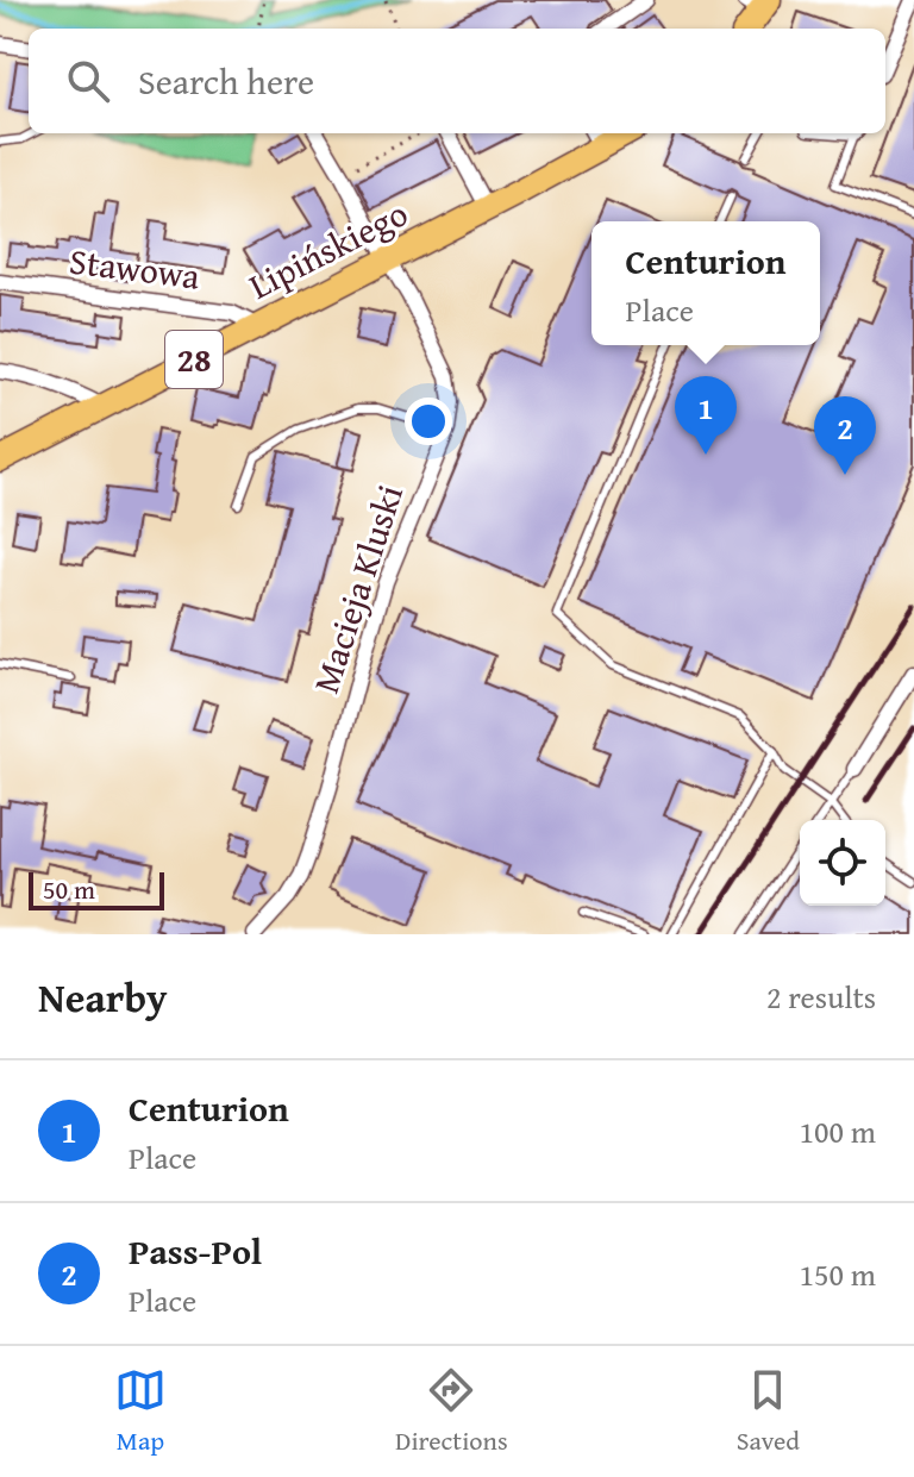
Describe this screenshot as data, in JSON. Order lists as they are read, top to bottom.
{
  "streets": {
    "main road": ["Lipińskiego", "28"],
    "street": ["Stawowa", "Macieja Kluski"]
  },
  "crossings": [
    ["Lipińskiego", "Stawowa"],
    ["Lipińskiego", "Macieja Kluski"]
  ],
  "scale_bar": "50 m",
  "page": {
    "search": "Search here",
    "popup": ["Centurion", "Place"],
    "pins": ["1", "2"],
    "scale": "50 m",
    "heading": ["Nearby", "2 results"],
    "list": [
      {
        "mark": "1",
        "name": "Centurion",
        "note": "Place",
        "value": "100 m"
      },
      {
        "mark": "2",
        "name": "Pass-Pol",
        "note": "Place",
        "value": "150 m"
      }
    ],
    "nav": ["Map", "Directions", "Saved"]
  }
}
